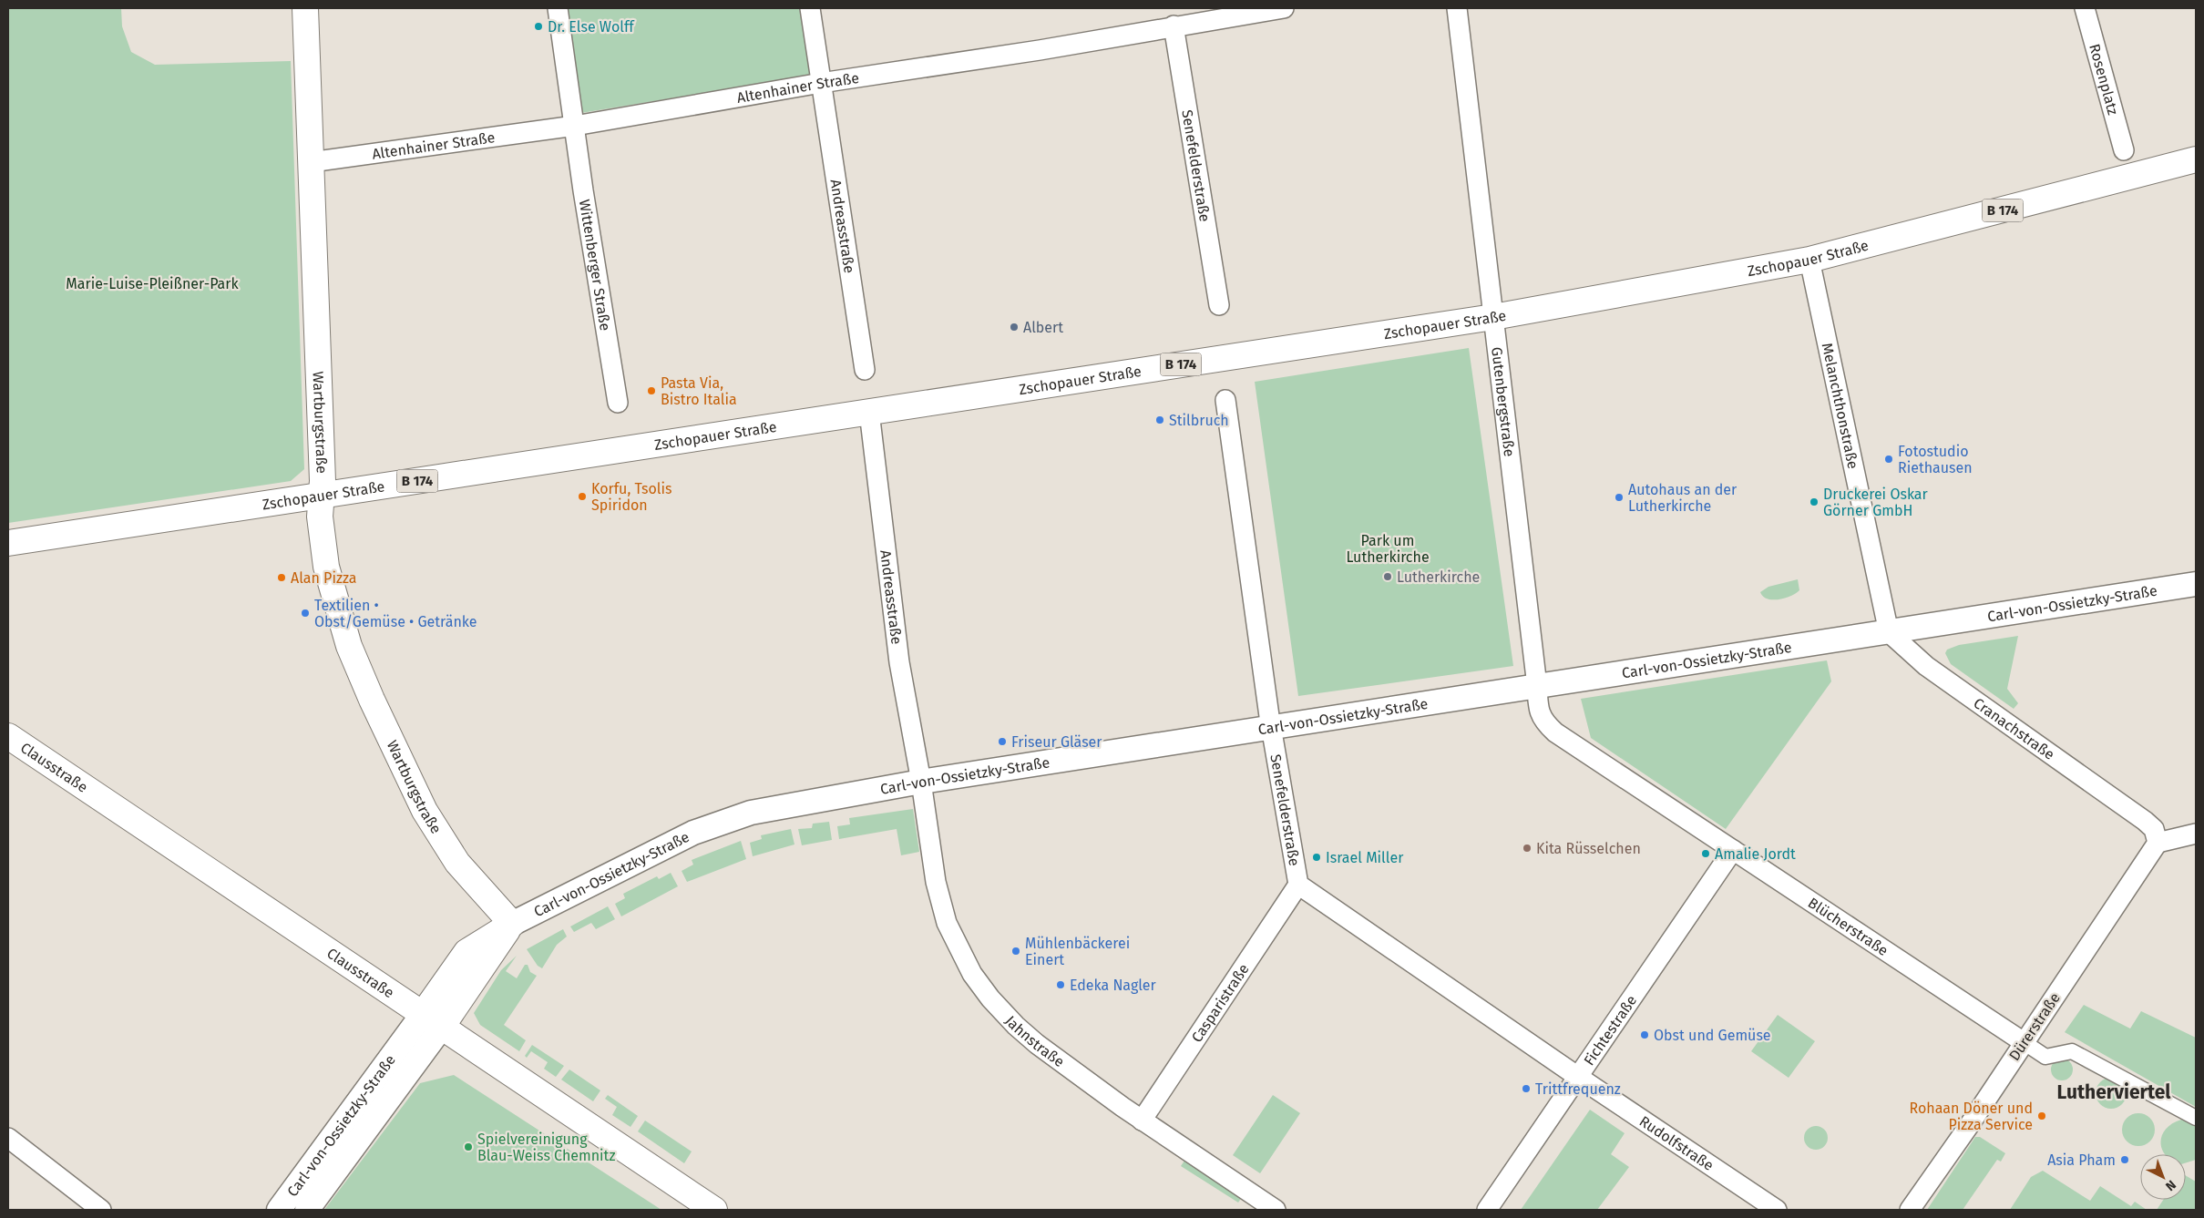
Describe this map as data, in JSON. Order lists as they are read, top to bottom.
{
  "streets": {
    "main road": [
      "B 174",
      "Zschopauer Straße",
      "Wartburgstraße",
      "Carl-von-Ossietzky-Straße",
      "Clausstraße"
    ],
    "street": [
      "Rosenplatz",
      "Altenhainer Straße",
      "Senefelderstraße",
      "Andreasstraße",
      "Wittenberger Straße",
      "Gutenbergstraße",
      "Melanchthonstraße",
      "Cranachstraße",
      "Blücherstraße",
      "Casparistraße",
      "Dürerstraße",
      "Fichtestraße",
      "Jahnstraße",
      "Rudolfstraße"
    ]
  },
  "crossings": [
    ["Altenhainer Straße", "Senefelderstraße"],
    ["Altenhainer Straße", "Andreasstraße"],
    ["Altenhainer Straße", "Wittenberger Straße"],
    ["Altenhainer Straße", "Wartburgstraße"],
    ["Senefelderstraße", "Carl-von-Ossietzky-Straße"],
    ["Senefelderstraße", "Casparistraße"],
    ["Senefelderstraße", "Fichtestraße"],
    ["Senefelderstraße", "Rudolfstraße"],
    ["Andreasstraße", "Zschopauer Straße"],
    ["Andreasstraße", "Carl-von-Ossietzky-Straße"],
    ["Andreasstraße", "Jahnstraße"],
    ["Zschopauer Straße", "Gutenbergstraße"],
    ["Zschopauer Straße", "Melanchthonstraße"],
    ["Zschopauer Straße", "Wartburgstraße"],
    ["Gutenbergstraße", "Carl-von-Ossietzky-Straße"],
    ["Gutenbergstraße", "Blücherstraße"],
    ["Melanchthonstraße", "Carl-von-Ossietzky-Straße"],
    ["Melanchthonstraße", "Cranachstraße"],
    ["Wartburgstraße", "Carl-von-Ossietzky-Straße"],
    ["Carl-von-Ossietzky-Straße", "Cranachstraße"],
    ["Carl-von-Ossietzky-Straße", "Clausstraße"],
    ["Carl-von-Ossietzky-Straße", "Blücherstraße"],
    ["Carl-von-Ossietzky-Straße", "Jahnstraße"],
    ["Cranachstraße", "Dürerstraße"],
    ["Blücherstraße", "Dürerstraße"],
    ["Blücherstraße", "Fichtestraße"],
    ["Casparistraße", "Jahnstraße"],
    ["Fichtestraße", "Rudolfstraße"]
  ],
  "districts": ["Lutherviertel"],
  "parks": ["Marie-Luise-Pleißner-Park", "Park um Lutherkirche"],
  "places": [
    "Dr. Else Wolff",
    "Albert",
    "Pasta Via, Bistro Italia",
    "Stilbruch",
    "Fotostudio Riethausen",
    "Korfu, Tsolis Spiridon",
    "Autohaus an der Lutherkirche",
    "Druckerei Oskar Görner GmbH",
    "Lutherkirche",
    "Alan Pizza",
    "Textilien • Obst/Gemüse • Getränke",
    "Friseur Gläser",
    "Kita Rüsselchen",
    "Amalie Jordt",
    "Israel Miller",
    "Mühlenbäckerei Einert",
    "Edeka Nagler",
    "Obst und Gemüse",
    "Trittfrequenz",
    "Rohaan Döner und Pizza Service",
    "Spielvereinigung Blau-Weiss Chemnitz",
    "Asia Pham"
  ],
  "north": "bottom right"
}
